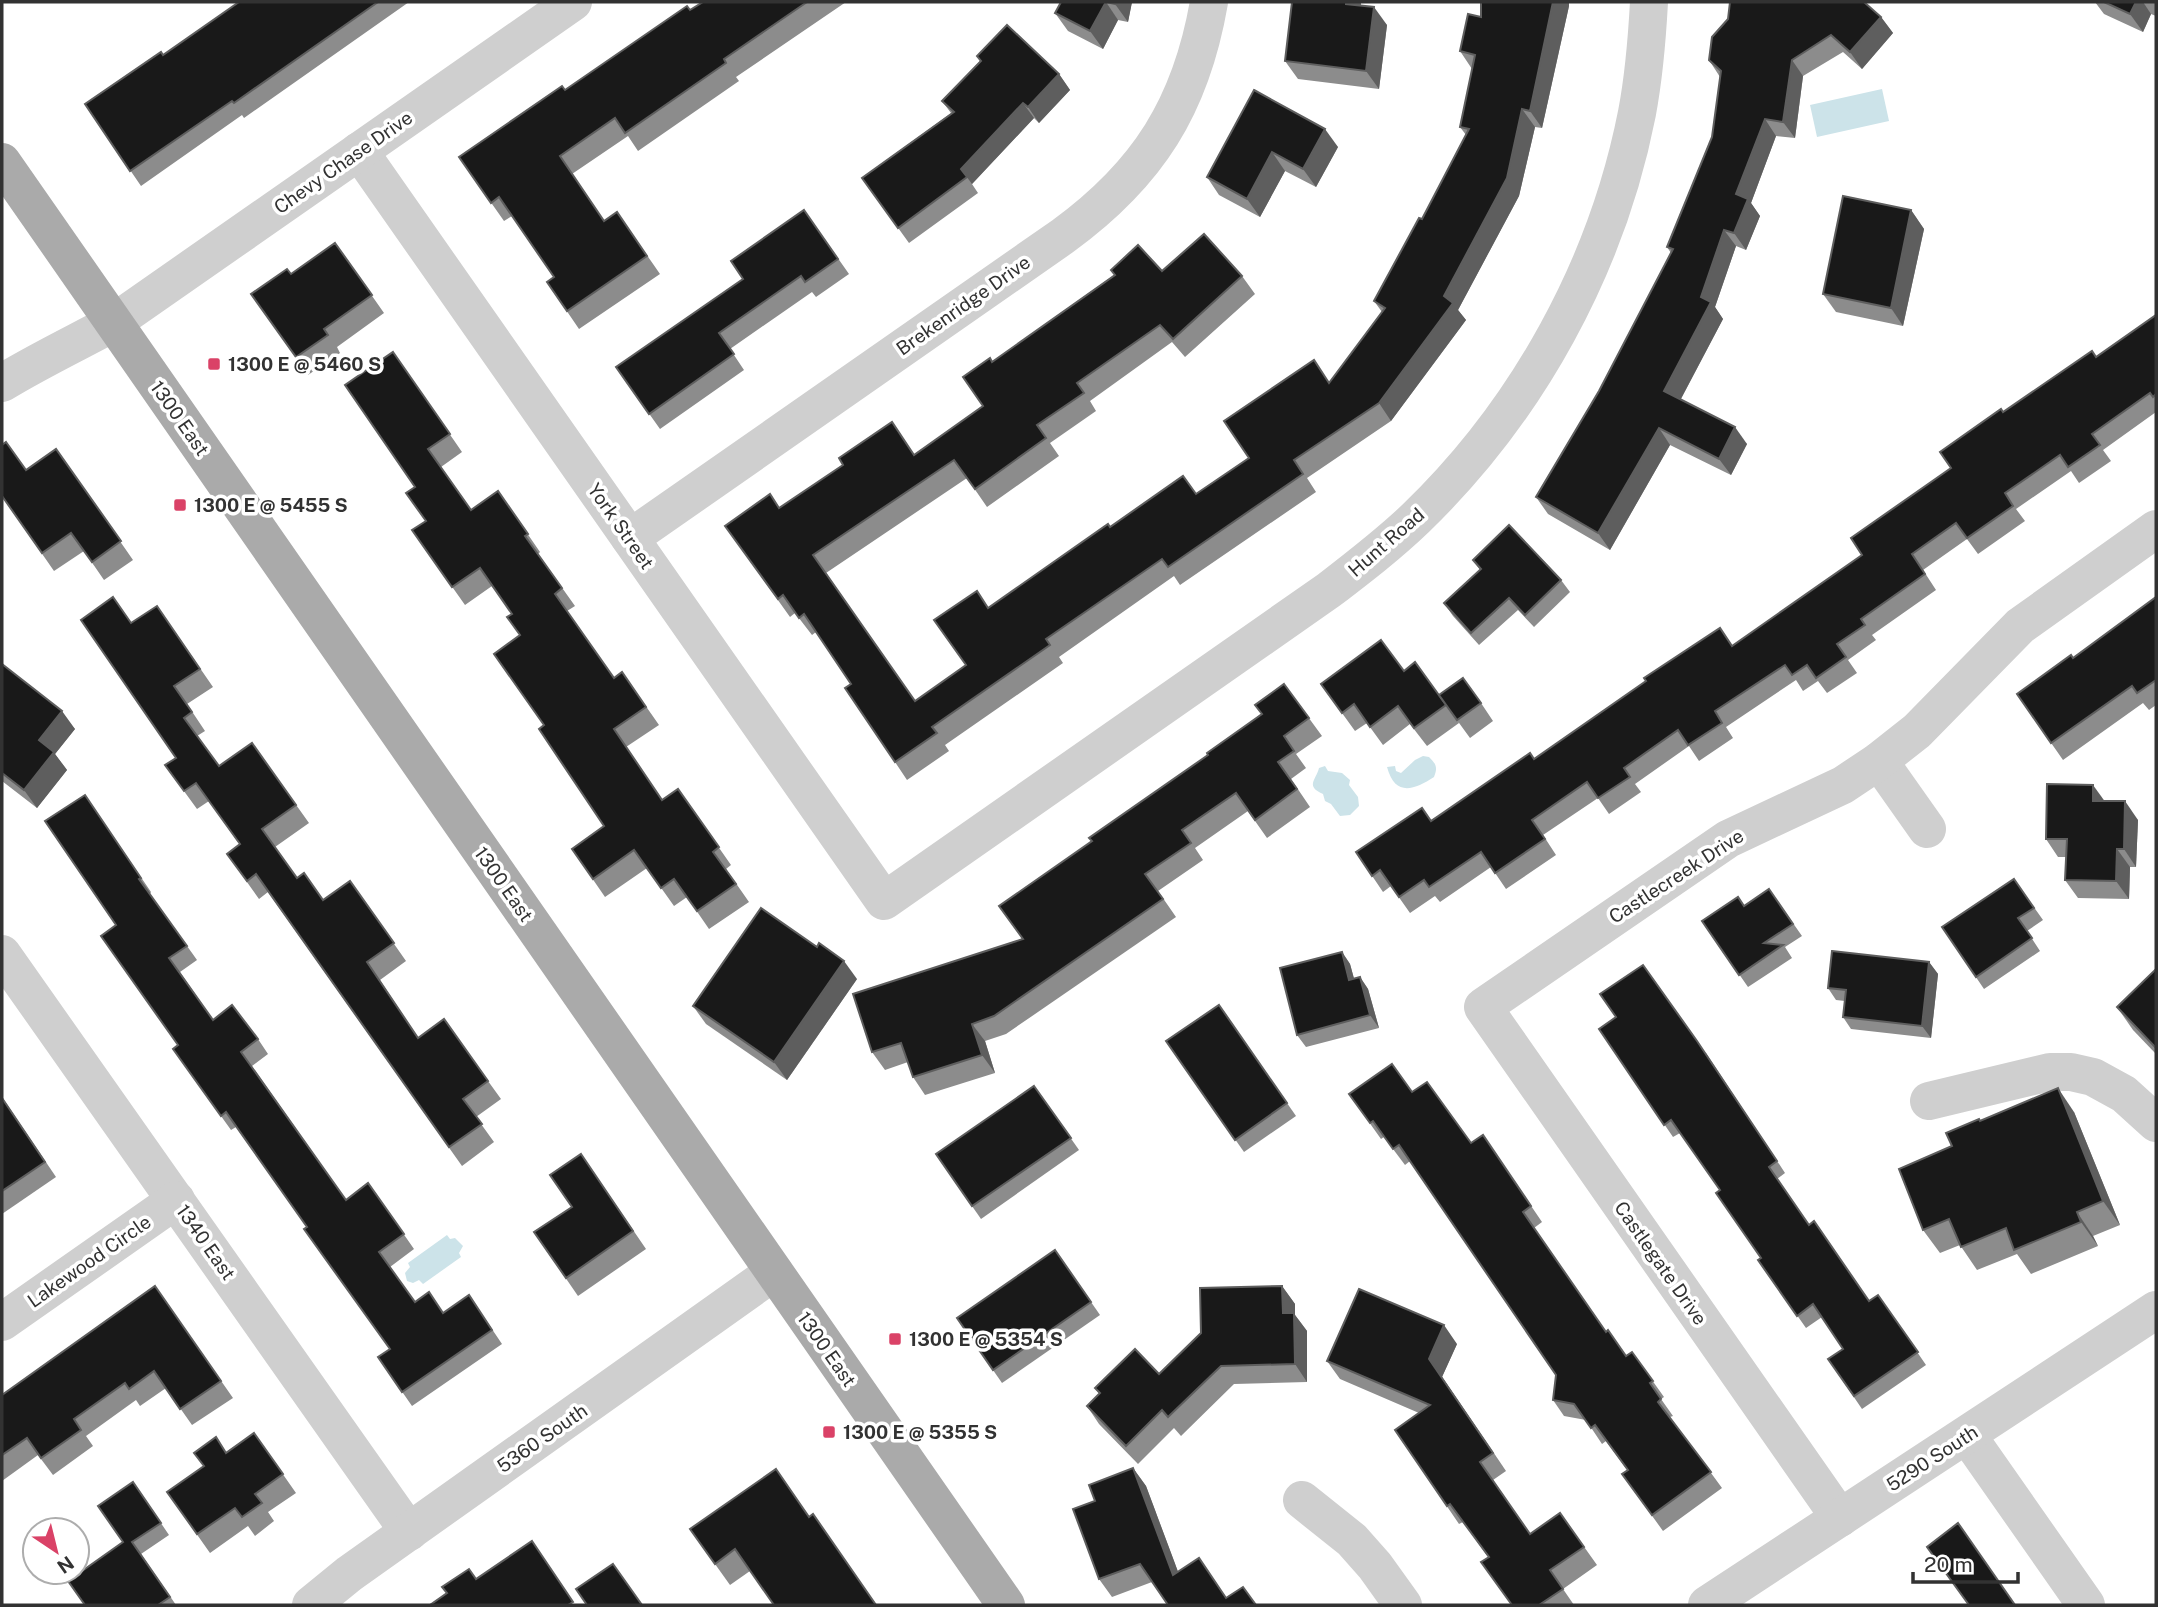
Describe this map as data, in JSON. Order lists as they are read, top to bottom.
{
  "streets": {
    "main road": ["1300 East"],
    "street": [
      "Chevy Chase Drive",
      "Brekenridge Drive",
      "York Street",
      "Hunt Road",
      "Castlecreek Drive",
      "1340 East",
      "Lakewood Circle",
      "Castlegate Drive",
      "5360 South",
      "5290 South"
    ]
  },
  "crossings": [
    ["Chevy Chase Drive", "1300 East"],
    ["Chevy Chase Drive", "York Street"],
    ["Brekenridge Drive", "York Street"],
    ["1300 East", "5360 South"],
    ["York Street", "Hunt Road"],
    ["Castlecreek Drive", "Castlegate Drive"],
    ["1340 East", "Lakewood Circle"],
    ["1340 East", "5360 South"],
    ["Castlegate Drive", "5290 South"]
  ],
  "places": {
    "transit": [
      "1300 E @ 5460 S",
      "1300 E @ 5455 S",
      "1300 E @ 5354 S",
      "1300 E @ 5355 S"
    ]
  },
  "scale_bar": "20 m",
  "north": "bottom right"
}
